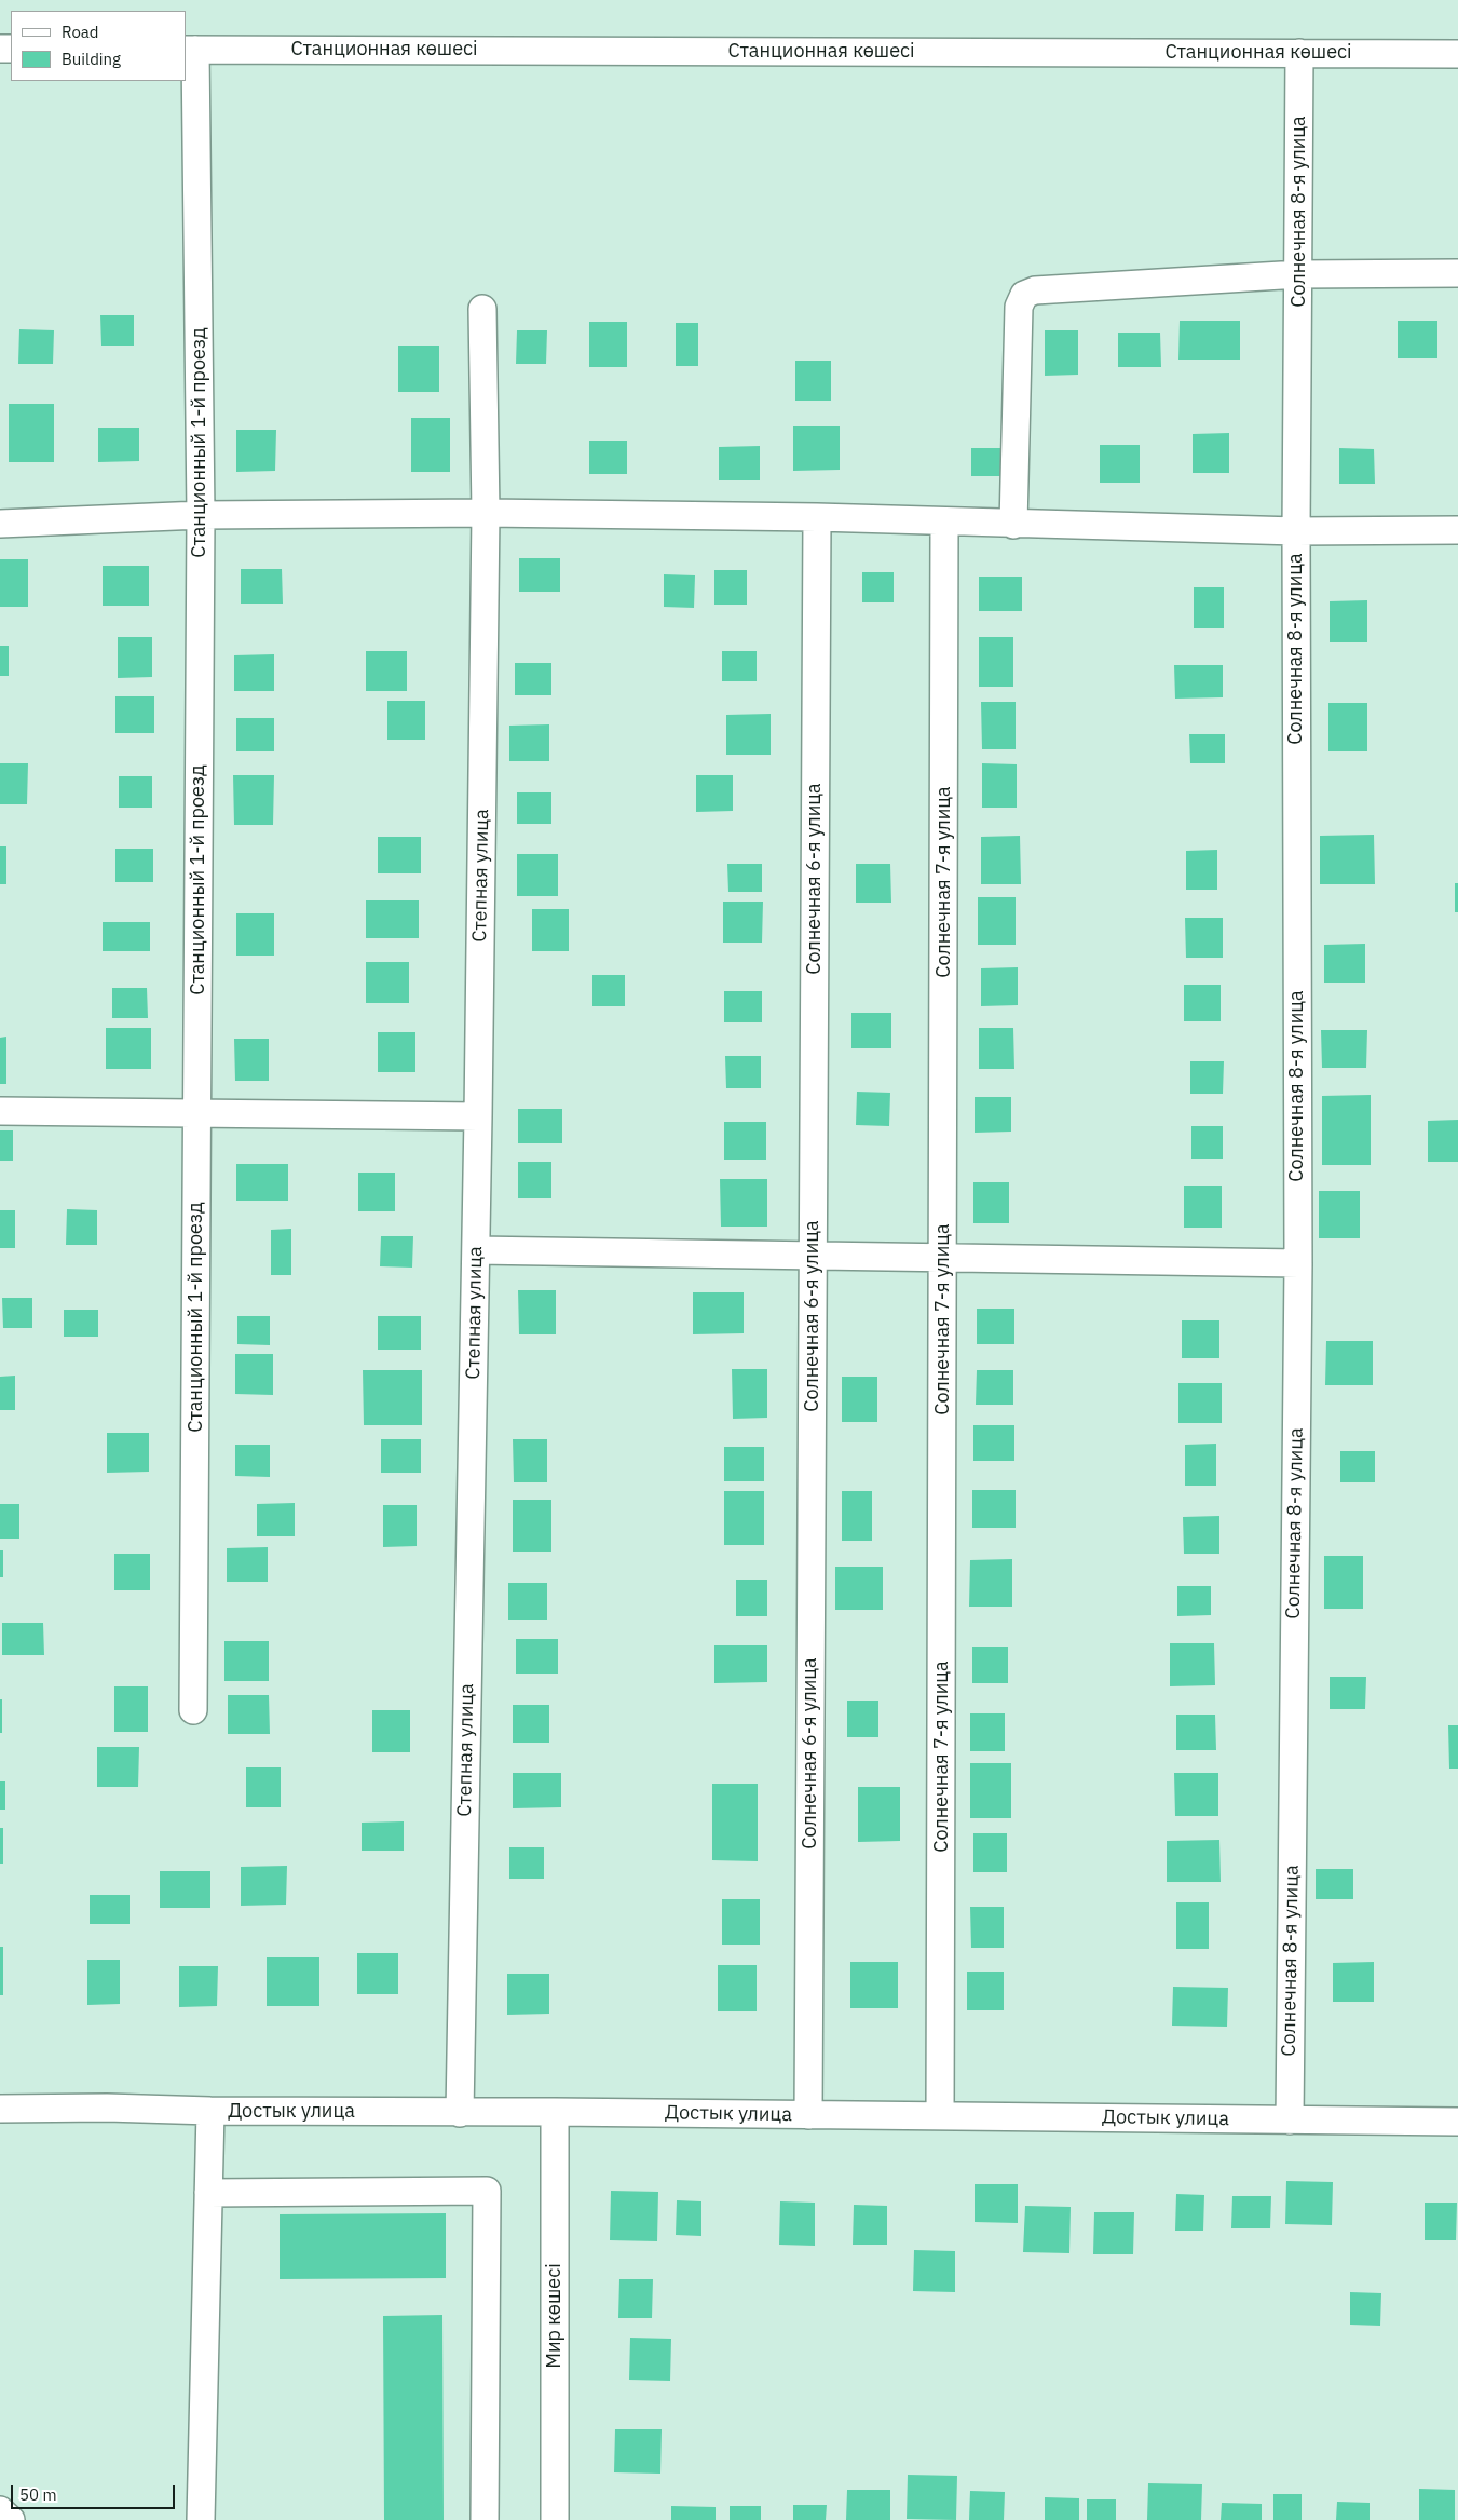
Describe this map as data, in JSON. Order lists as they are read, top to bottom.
{
  "streets": {
    "street": [
      "Станционная көшесі",
      "Солнечная 8-я улица",
      "Станционный 1-й проезд",
      "Степная улица",
      "Солнечная 6-я улица",
      "Солнечная 7-я улица",
      "Достык улица",
      "Мир көшесі"
    ]
  },
  "crossings": [
    ["Станционная көшесі", "Солнечная 8-я улица"],
    ["Станционная көшесі", "Станционный 1-й проезд"],
    ["Солнечная 8-я улица", "Достык улица"],
    ["Степная улица", "Достык улица"],
    ["Солнечная 6-я улица", "Достык улица"],
    ["Солнечная 7-я улица", "Достык улица"],
    ["Достык улица", "Мир көшесі"]
  ],
  "legend": ["Road", "Building"],
  "scale_bar": "50 m"
}
